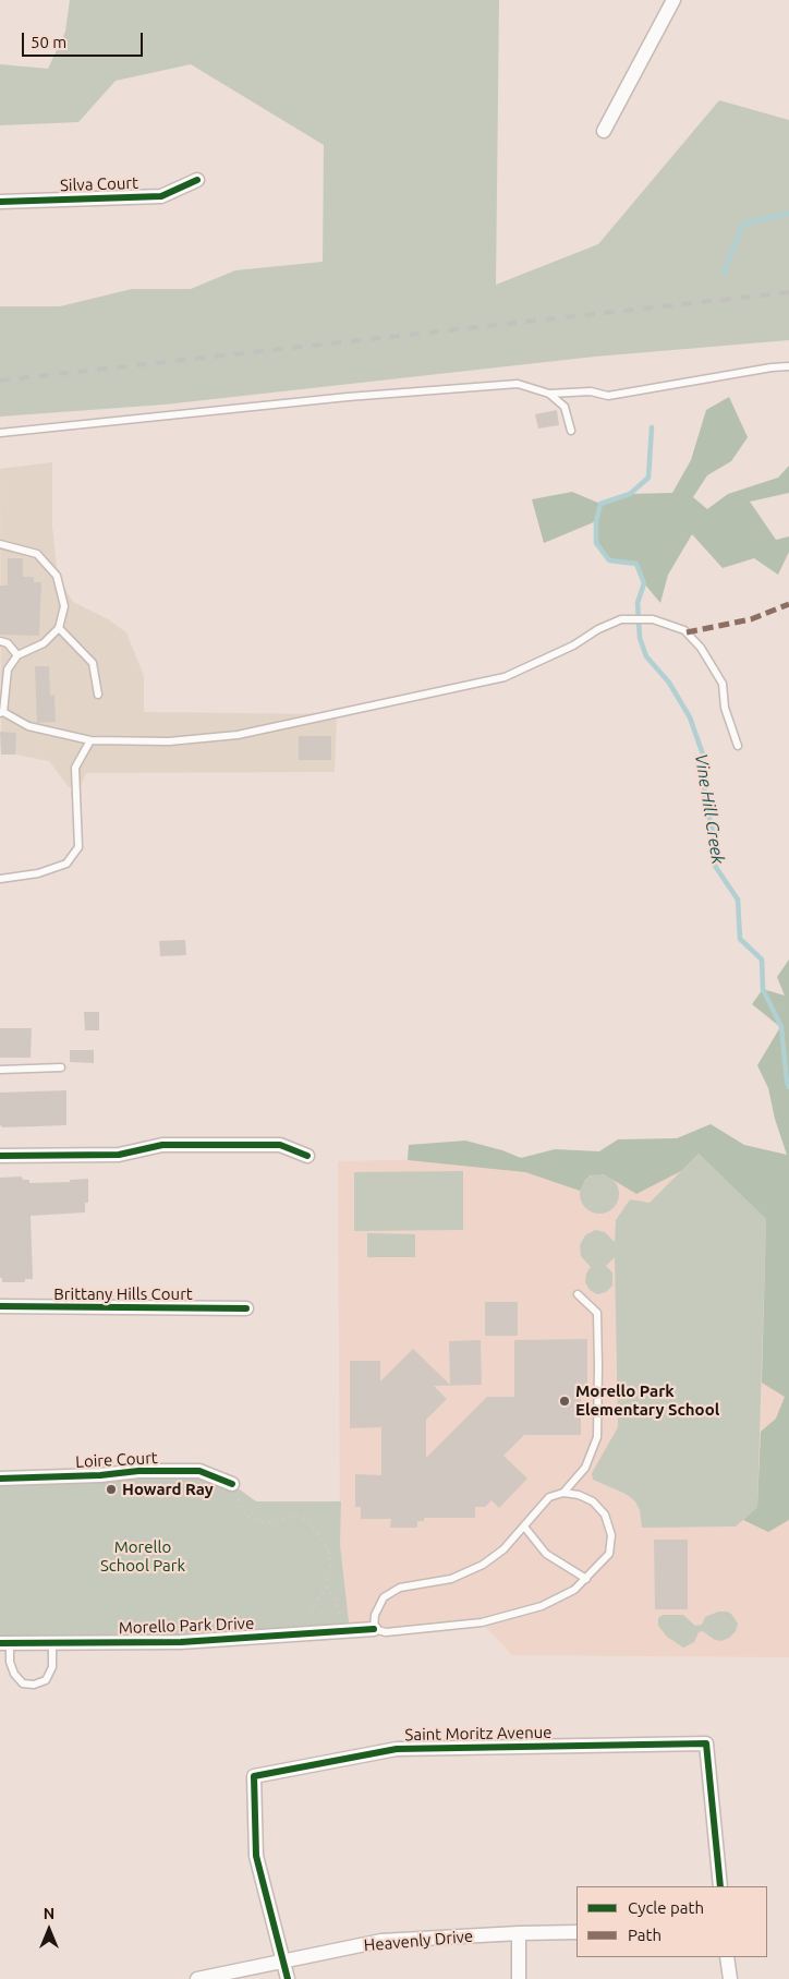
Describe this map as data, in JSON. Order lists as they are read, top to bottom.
{
  "streets": {
    "street": [
      "Silva Court",
      "Brittany Hills Court",
      "Loire Court",
      "Morello Park Drive",
      "Saint Moritz Avenue",
      "Heavenly Drive"
    ]
  },
  "crossings": [
    ["Saint Moritz Avenue", "Heavenly Drive"]
  ],
  "water": ["Vine Hill Creek"],
  "parks": ["Morello School Park"],
  "places": ["Morello Park Elementary School", "Howard Ray"],
  "legend": ["Cycle path", "Path"],
  "scale_bar": "50 m",
  "north": "top"
}
